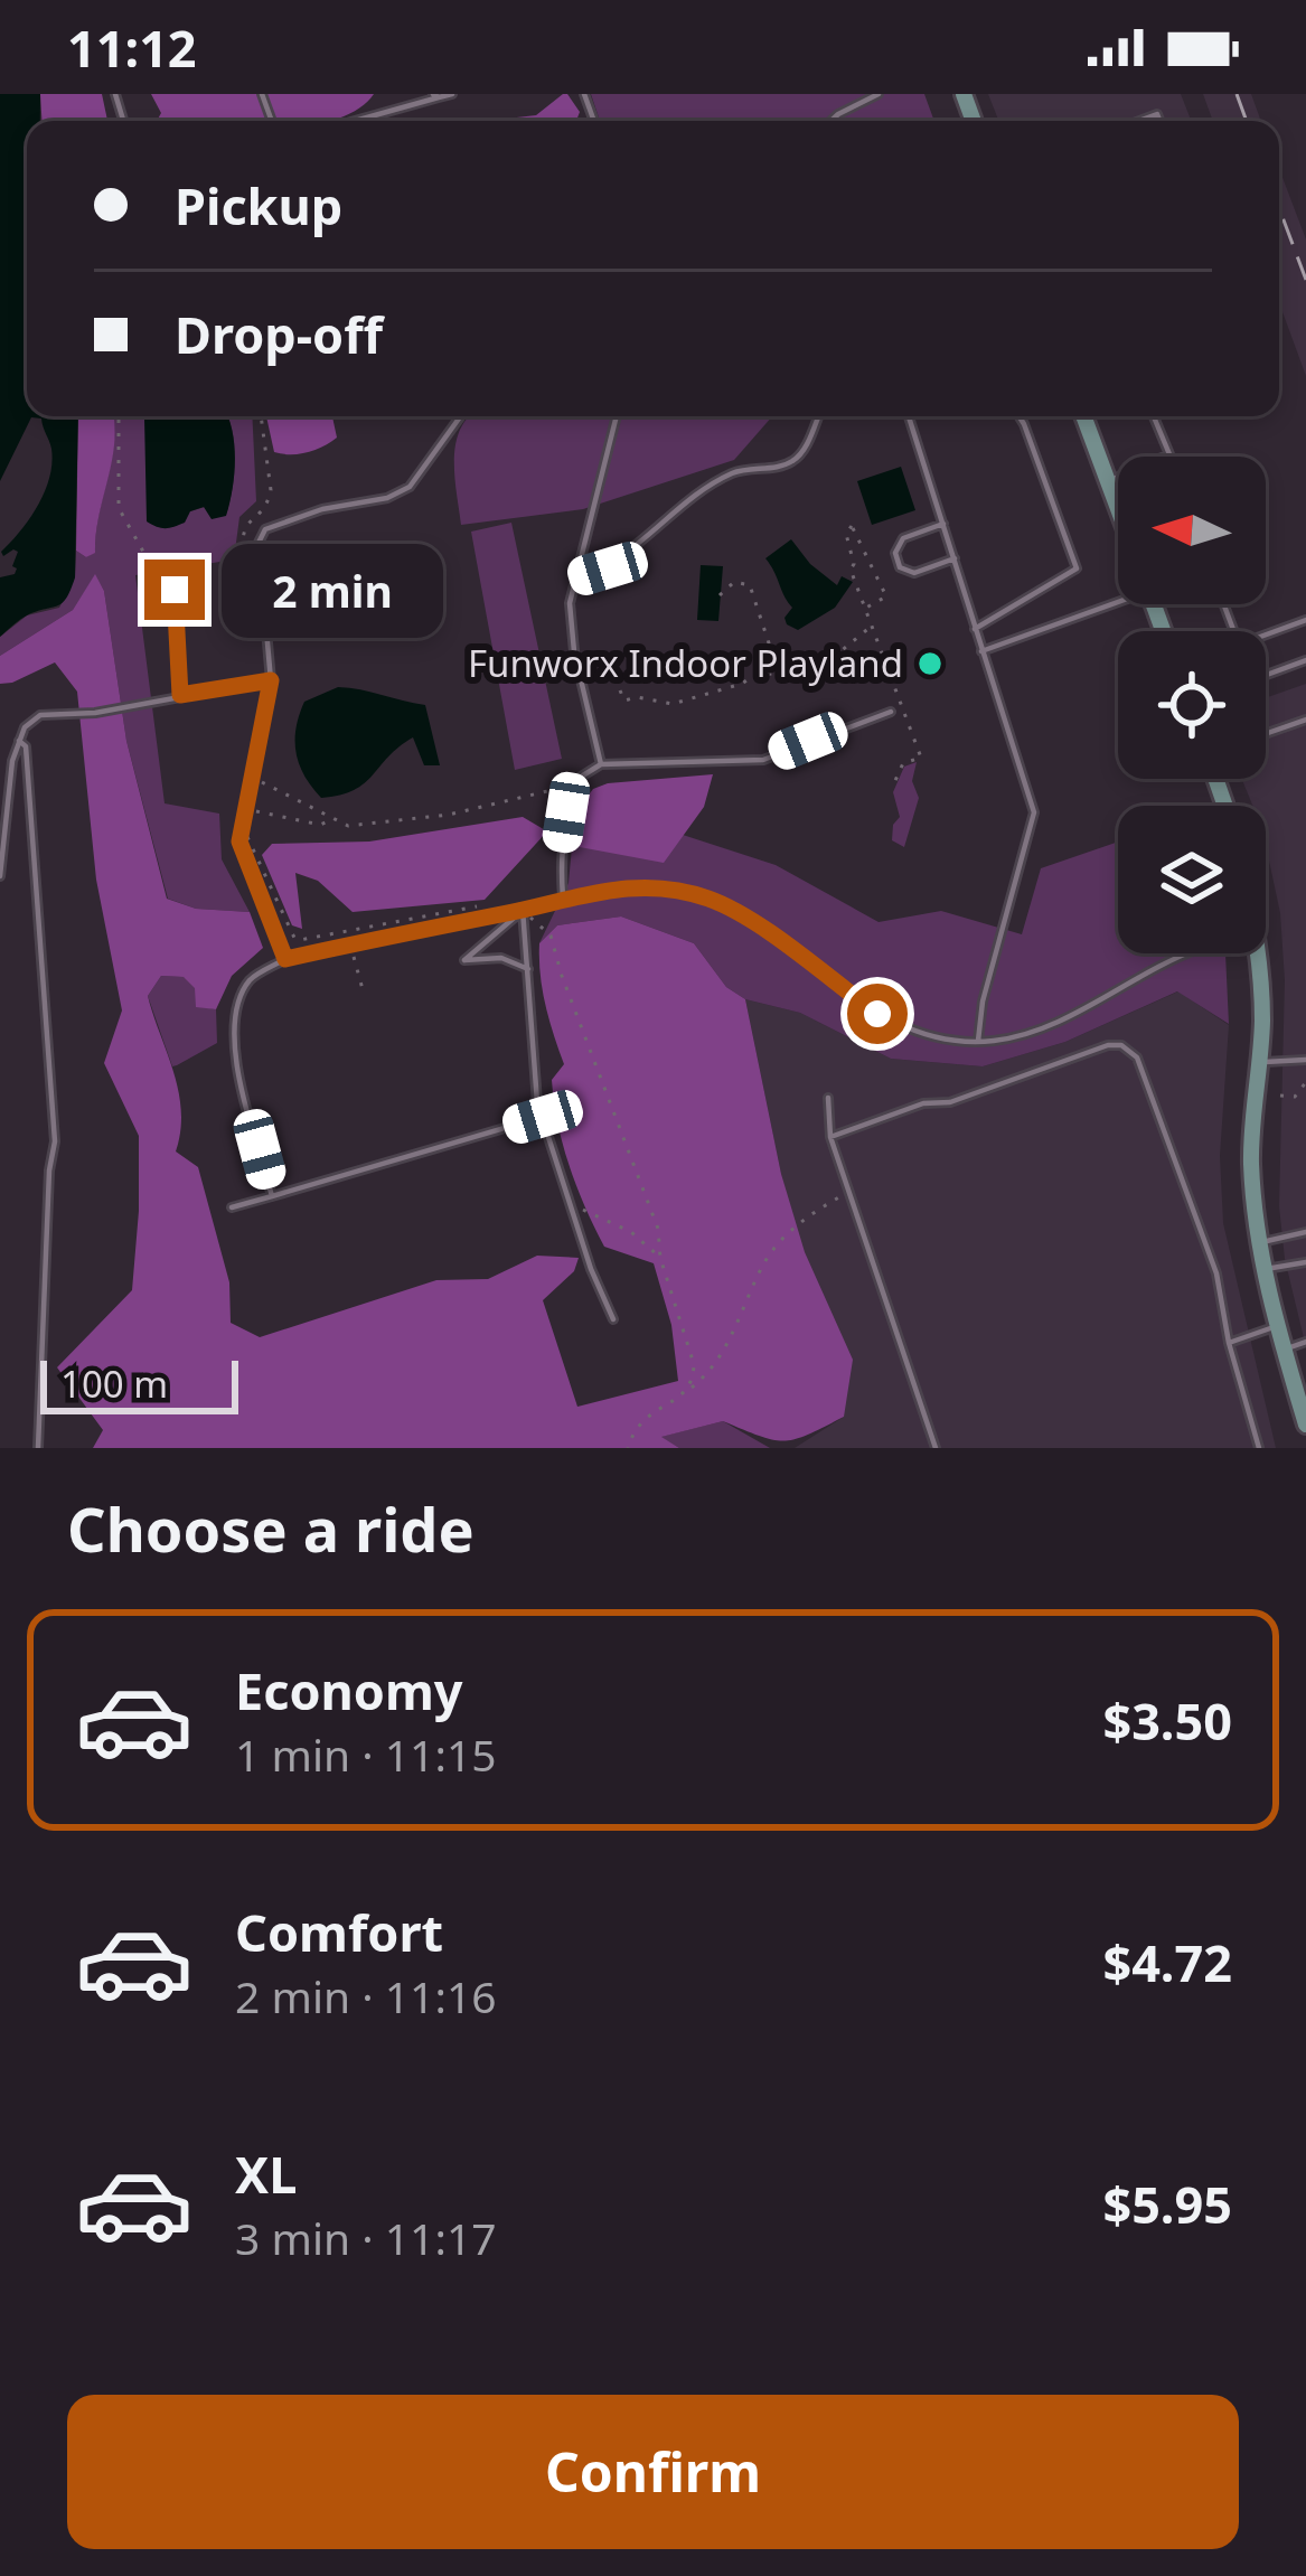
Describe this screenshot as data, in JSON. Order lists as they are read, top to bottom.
{
  "places": ["Funworx Indoor Playland"],
  "scale_bar": "100 m",
  "north": "left",
  "page": {
    "status": "11:12",
    "banner": ["Pickup", "Drop-off"],
    "bubble": "2 min",
    "scale": "100 m",
    "heading": "Choose a ride",
    "list": [
      {
        "name": "Economy",
        "note": "1 min · 11:15",
        "value": "$3.50"
      },
      {
        "name": "Comfort",
        "note": "2 min · 11:16",
        "value": "$4.72"
      },
      {
        "name": "XL",
        "note": "3 min · 11:17",
        "value": "$5.95"
      }
    ],
    "buttons": "Confirm"
  }
}
